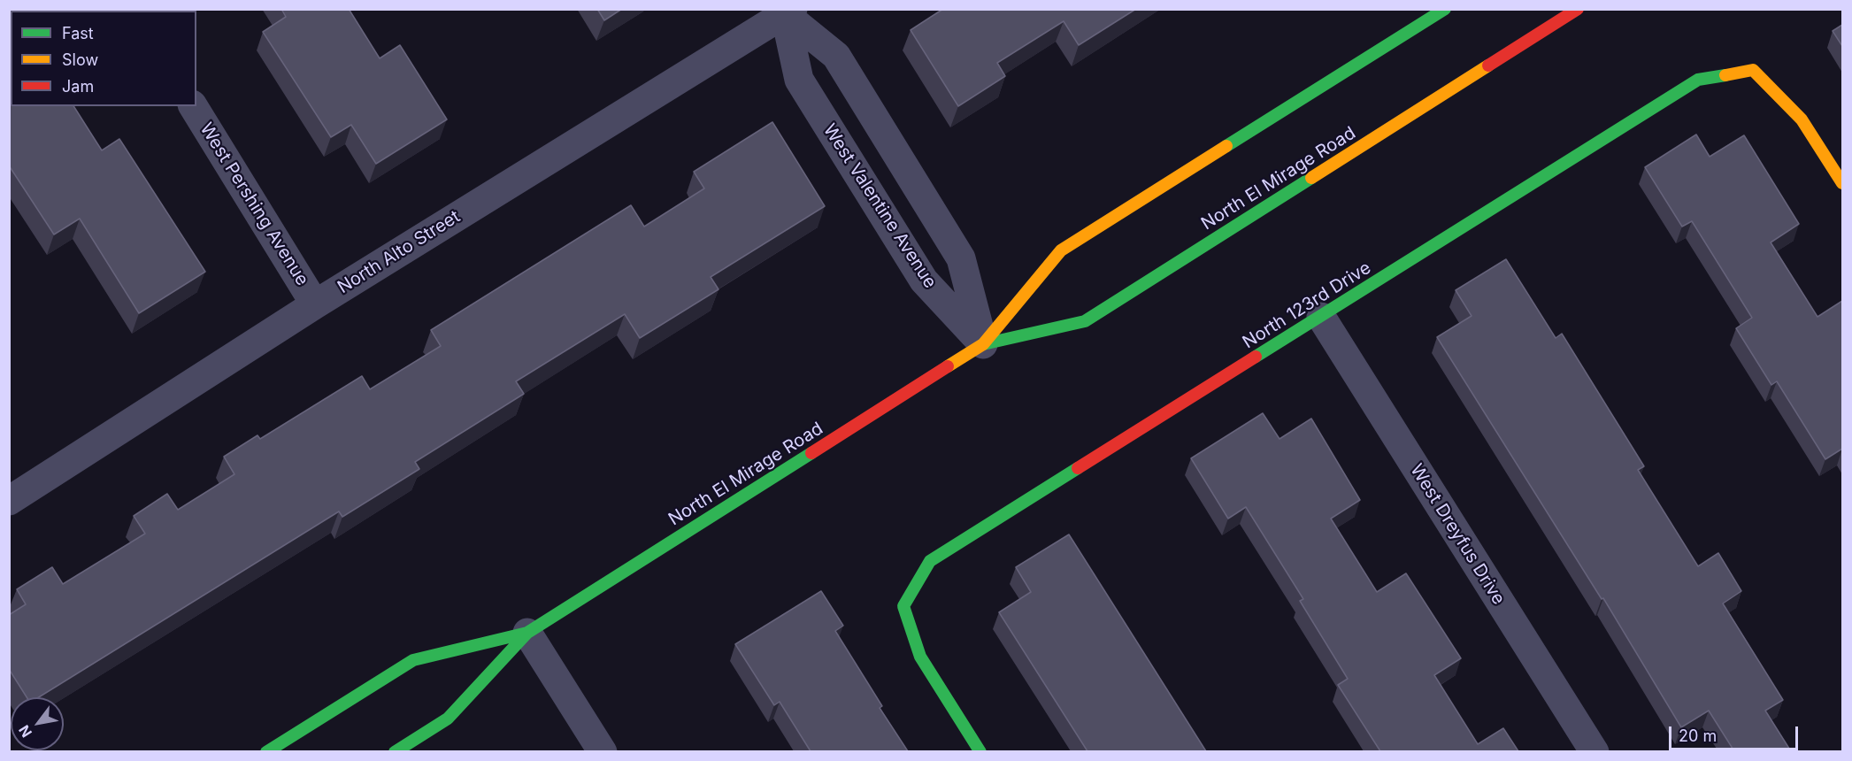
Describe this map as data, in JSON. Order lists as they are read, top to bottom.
{
  "streets": {
    "main road": ["North El Mirage Road", "North 123rd Drive"],
    "street": [
      "West Pershing Avenue",
      "West Valentine Avenue",
      "North Alto Street",
      "West Dreyfus Drive"
    ]
  },
  "crossings": [
    ["North El Mirage Road", "West Valentine Avenue"],
    ["West Pershing Avenue", "North Alto Street"],
    ["West Valentine Avenue", "North Alto Street"],
    ["North 123rd Drive", "West Dreyfus Drive"]
  ],
  "legend": ["Fast", "Slow", "Jam"],
  "scale_bar": "20 m",
  "north": "bottom left"
}
